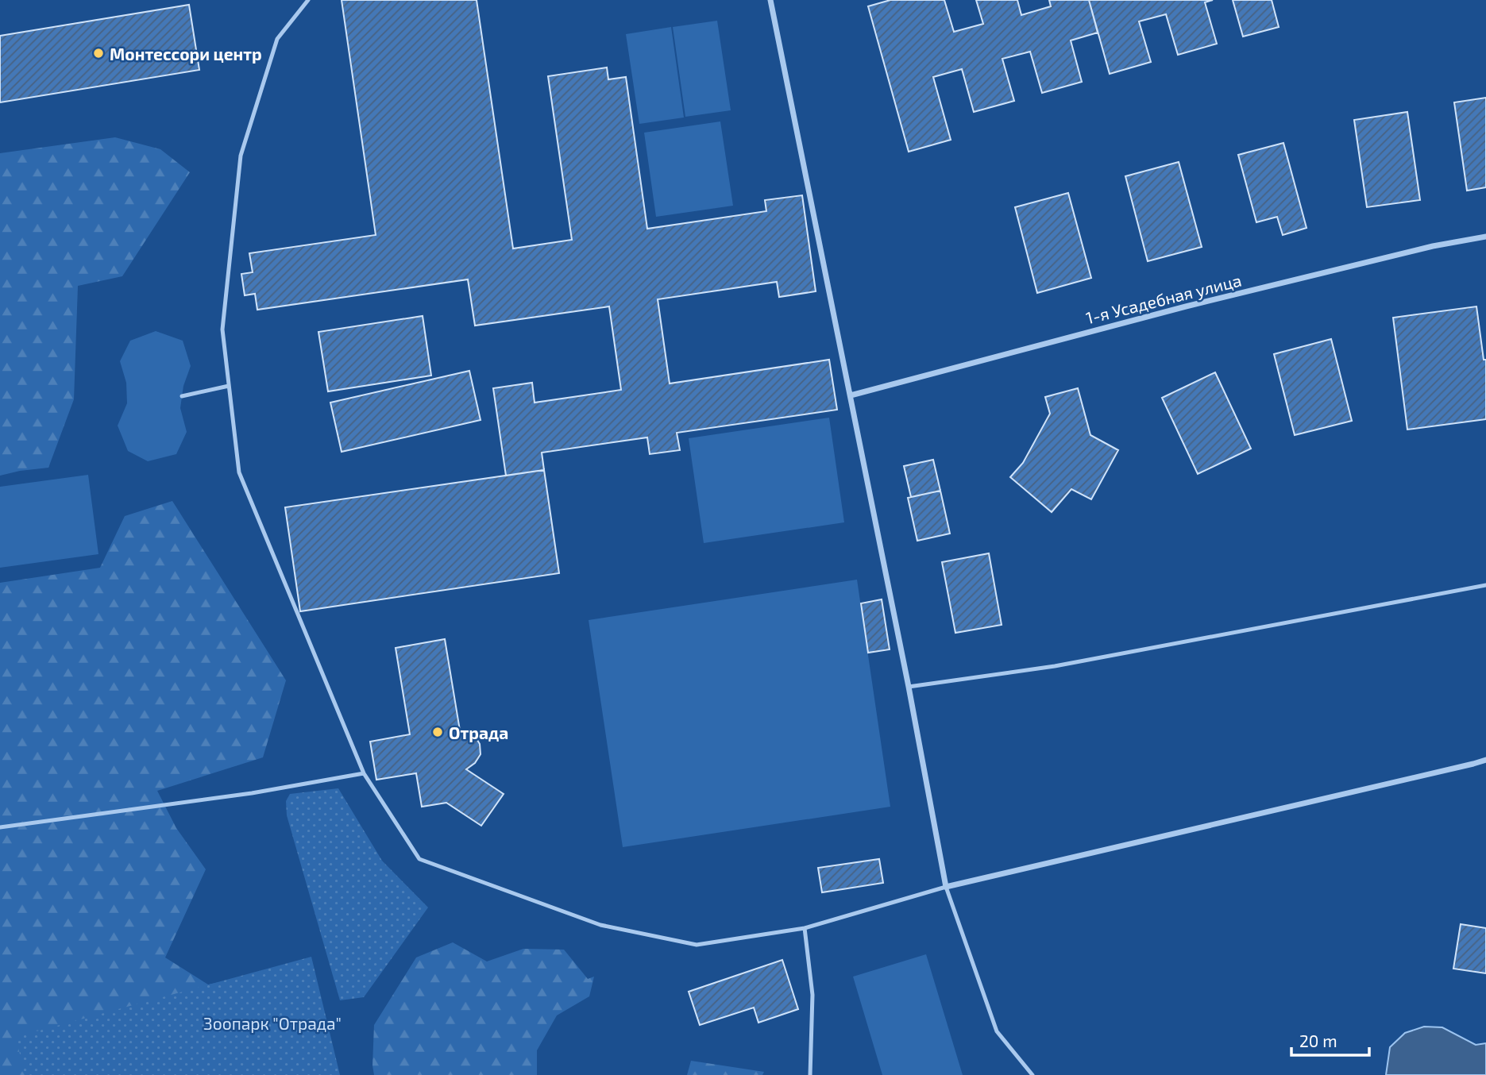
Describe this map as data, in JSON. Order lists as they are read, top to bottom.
{
  "streets": {
    "street": ["1-я Усадебная улица"]
  },
  "parks": ["Зоопарк \"Отрада\""],
  "places": ["Монтессори центр", "Отрада"],
  "scale_bar": "20 m"
}
